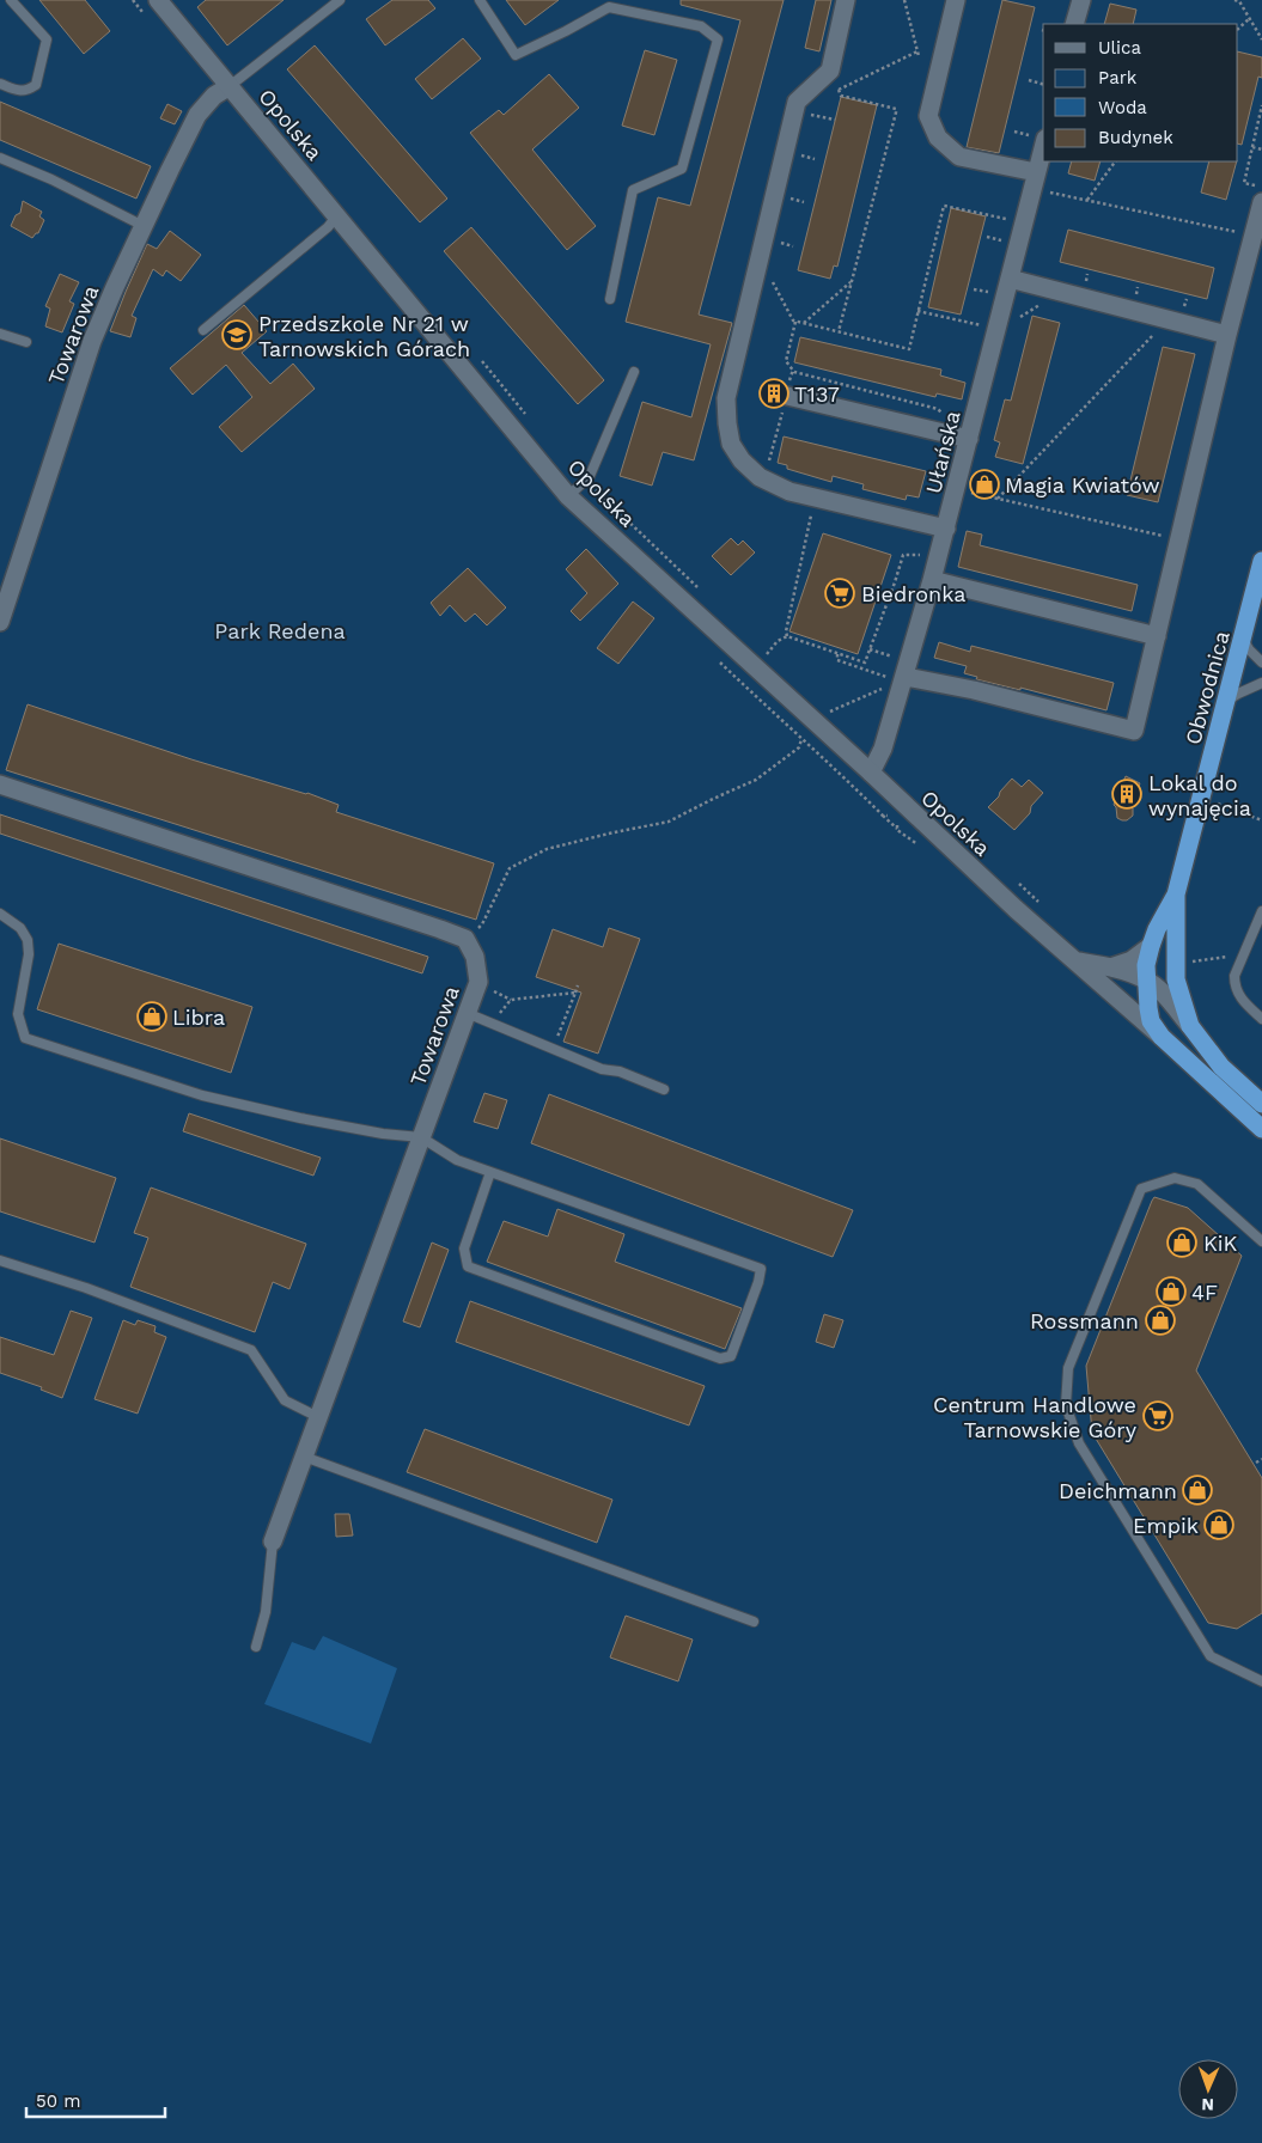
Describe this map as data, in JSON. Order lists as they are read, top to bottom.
{
  "streets": {
    "highway": ["Obwodnica"],
    "street": ["Opolska", "Towarowa", "Ułańska"]
  },
  "crossings": [
    ["Opolska", "Towarowa"],
    ["Opolska", "Ułańska"],
    ["Opolska", "Obwodnica"]
  ],
  "parks": ["Park Redena"],
  "places": {
    "school or university": ["Przedszkole Nr 21 w Tarnowskich Górach"],
    "building": ["T137", "Lokal do wynajęcia"],
    "shop": [
      "Magia Kwiatów",
      "Libra",
      "KiK",
      "4F",
      "Rossmann",
      "Deichmann",
      "Empik"
    ],
    "supermarket": ["Biedronka", "Centrum Handlowe Tarnowskie Góry"]
  },
  "legend": [
    "Ulica",
    "Park",
    "Woda",
    "Budynek"
  ],
  "scale_bar": "50 m",
  "north": "bottom"
}
